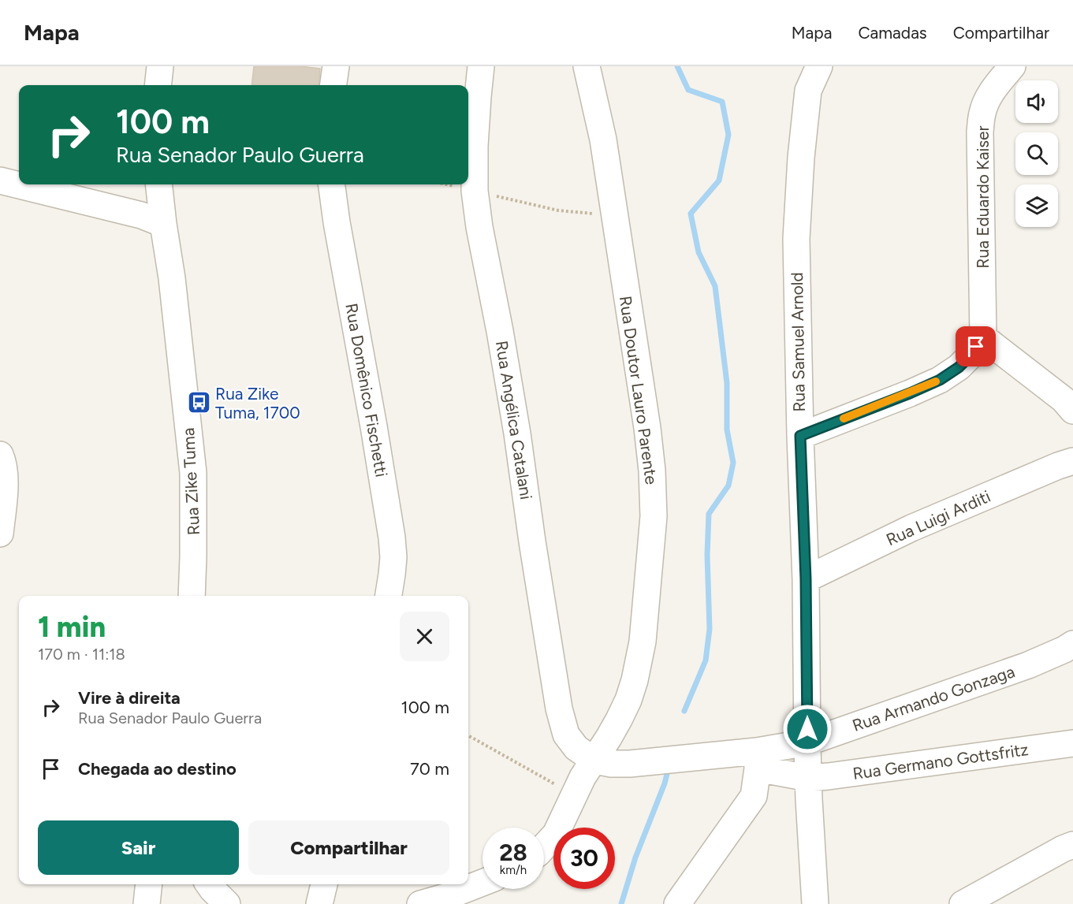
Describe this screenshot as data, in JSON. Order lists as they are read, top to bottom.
{
  "streets": {
    "street": [
      "Rua Eduardo Kaiser",
      "Rua Samuel Arnold",
      "Rua Domênico Fischetti",
      "Rua Doutor Lauro Parente",
      "Rua Angélica Catalani",
      "Rua Zike Tuma",
      "Rua Luigi Arditi",
      "Rua Armando Gonzaga",
      "Rua Germano Gottsfritz"
    ]
  },
  "crossings": [
    ["Rua Samuel Arnold", "Rua Luigi Arditi"],
    ["Rua Samuel Arnold", "Rua Armando Gonzaga"],
    ["Rua Samuel Arnold", "Rua Germano Gottsfritz"],
    ["Rua Doutor Lauro Parente", "Rua Angélica Catalani"],
    ["Rua Doutor Lauro Parente", "Rua Armando Gonzaga"],
    ["Rua Angélica Catalani", "Rua Armando Gonzaga"],
    ["Rua Armando Gonzaga", "Rua Germano Gottsfritz"]
  ],
  "places": {
    "bus stop": ["Rua Zike Tuma, 1700"]
  },
  "page": {
    "header": "Mapa",
    "nav": ["Mapa", "Camadas", "Compartilhar"],
    "turn": ["100 m", "Rua Senador Paulo Guerra"],
    "heading": ["1 min", "170 m · 11:18"],
    "list": [
      {
        "name": "Vire à direita",
        "note": "Rua Senador Paulo Guerra",
        "value": "100 m"
      },
      {
        "name": "Chegada ao destino",
        "value": "70 m"
      }
    ],
    "buttons": ["Sair", "Compartilhar"],
    "speed": "28 km/h",
    "limit": "30"
  }
}
